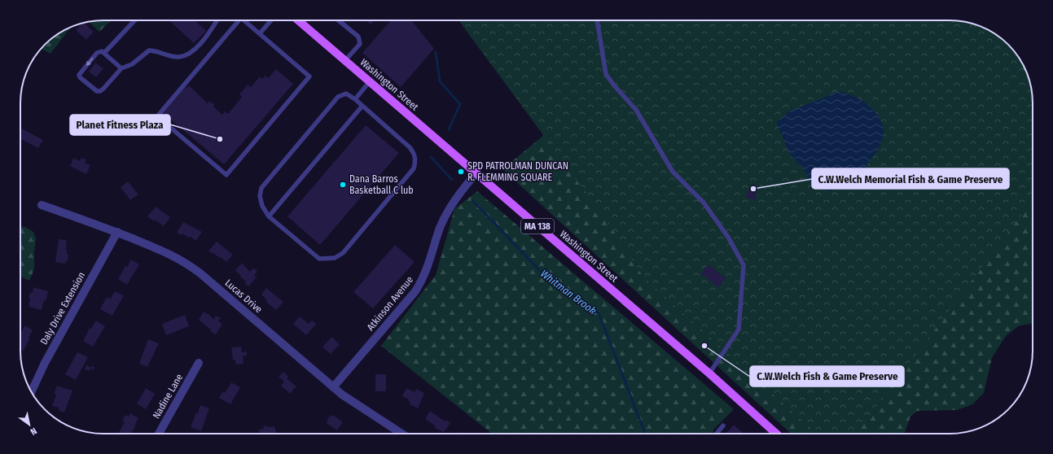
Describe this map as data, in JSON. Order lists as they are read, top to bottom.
{
  "streets": {
    "main road": ["Washington Street", "MA 138"],
    "street": [
      "Lucas Drive",
      "Atkinson Avenue",
      "Daly Drive Extension",
      "Nadine Lane"
    ]
  },
  "crossings": [
    ["Washington Street", "Atkinson Avenue"],
    ["Lucas Drive", "Atkinson Avenue"],
    ["Lucas Drive", "Daly Drive Extension"]
  ],
  "water": ["Whitman Brook"],
  "places": [
    "Planet Fitness Plaza",
    "SPD PATROLMAN DUNCAN R. FLEMMING SQUARE",
    "Dana Barros Basketball C lub",
    "C.W.Welch Memorial Fish & Game Preserve",
    "C.W.Welch Fish & Game Preserve"
  ],
  "north": "bottom right"
}
